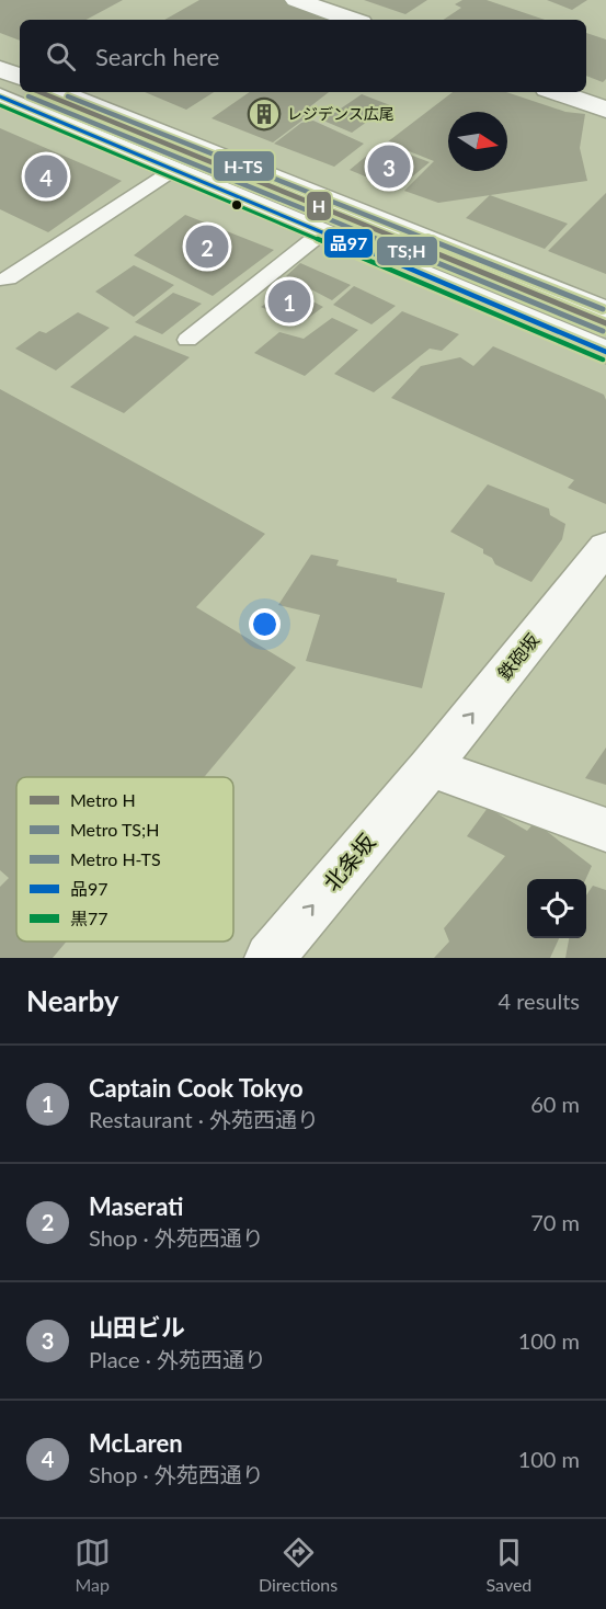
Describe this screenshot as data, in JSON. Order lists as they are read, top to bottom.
{
  "streets": {
    "main road": ["鉄砲坂", "北条坂"]
  },
  "crossings": [
    ["鉄砲坂", "北条坂"]
  ],
  "one_way": ["鉄砲坂", "北条坂"],
  "places": {
    "building": ["レジデンス広尾"]
  },
  "lines": [
    "metro line H",
    "metro line TS;H",
    "metro line H-TS",
    "transit line 品97",
    "transit line 黒77"
  ],
  "legend": [
    "Metro H",
    "Metro TS;H",
    "Metro H-TS",
    "品97",
    "黒77"
  ],
  "north": "right",
  "page": {
    "search": "Search here",
    "pins": [
      "3",
      "4",
      "2",
      "1"
    ],
    "heading": ["Nearby", "4 results"],
    "list": [
      {
        "mark": "1",
        "name": "Captain Cook Tokyo",
        "note": "Restaurant · 外苑西通り",
        "value": "60 m"
      },
      {
        "mark": "2",
        "name": "Maserati",
        "note": "Shop · 外苑西通り",
        "value": "70 m"
      },
      {
        "mark": "3",
        "name": "山田ビル",
        "note": "Place · 外苑西通り",
        "value": "100 m"
      },
      {
        "mark": "4",
        "name": "McLaren",
        "note": "Shop · 外苑西通り",
        "value": "100 m"
      }
    ],
    "nav": ["Map", "Directions", "Saved"]
  }
}
